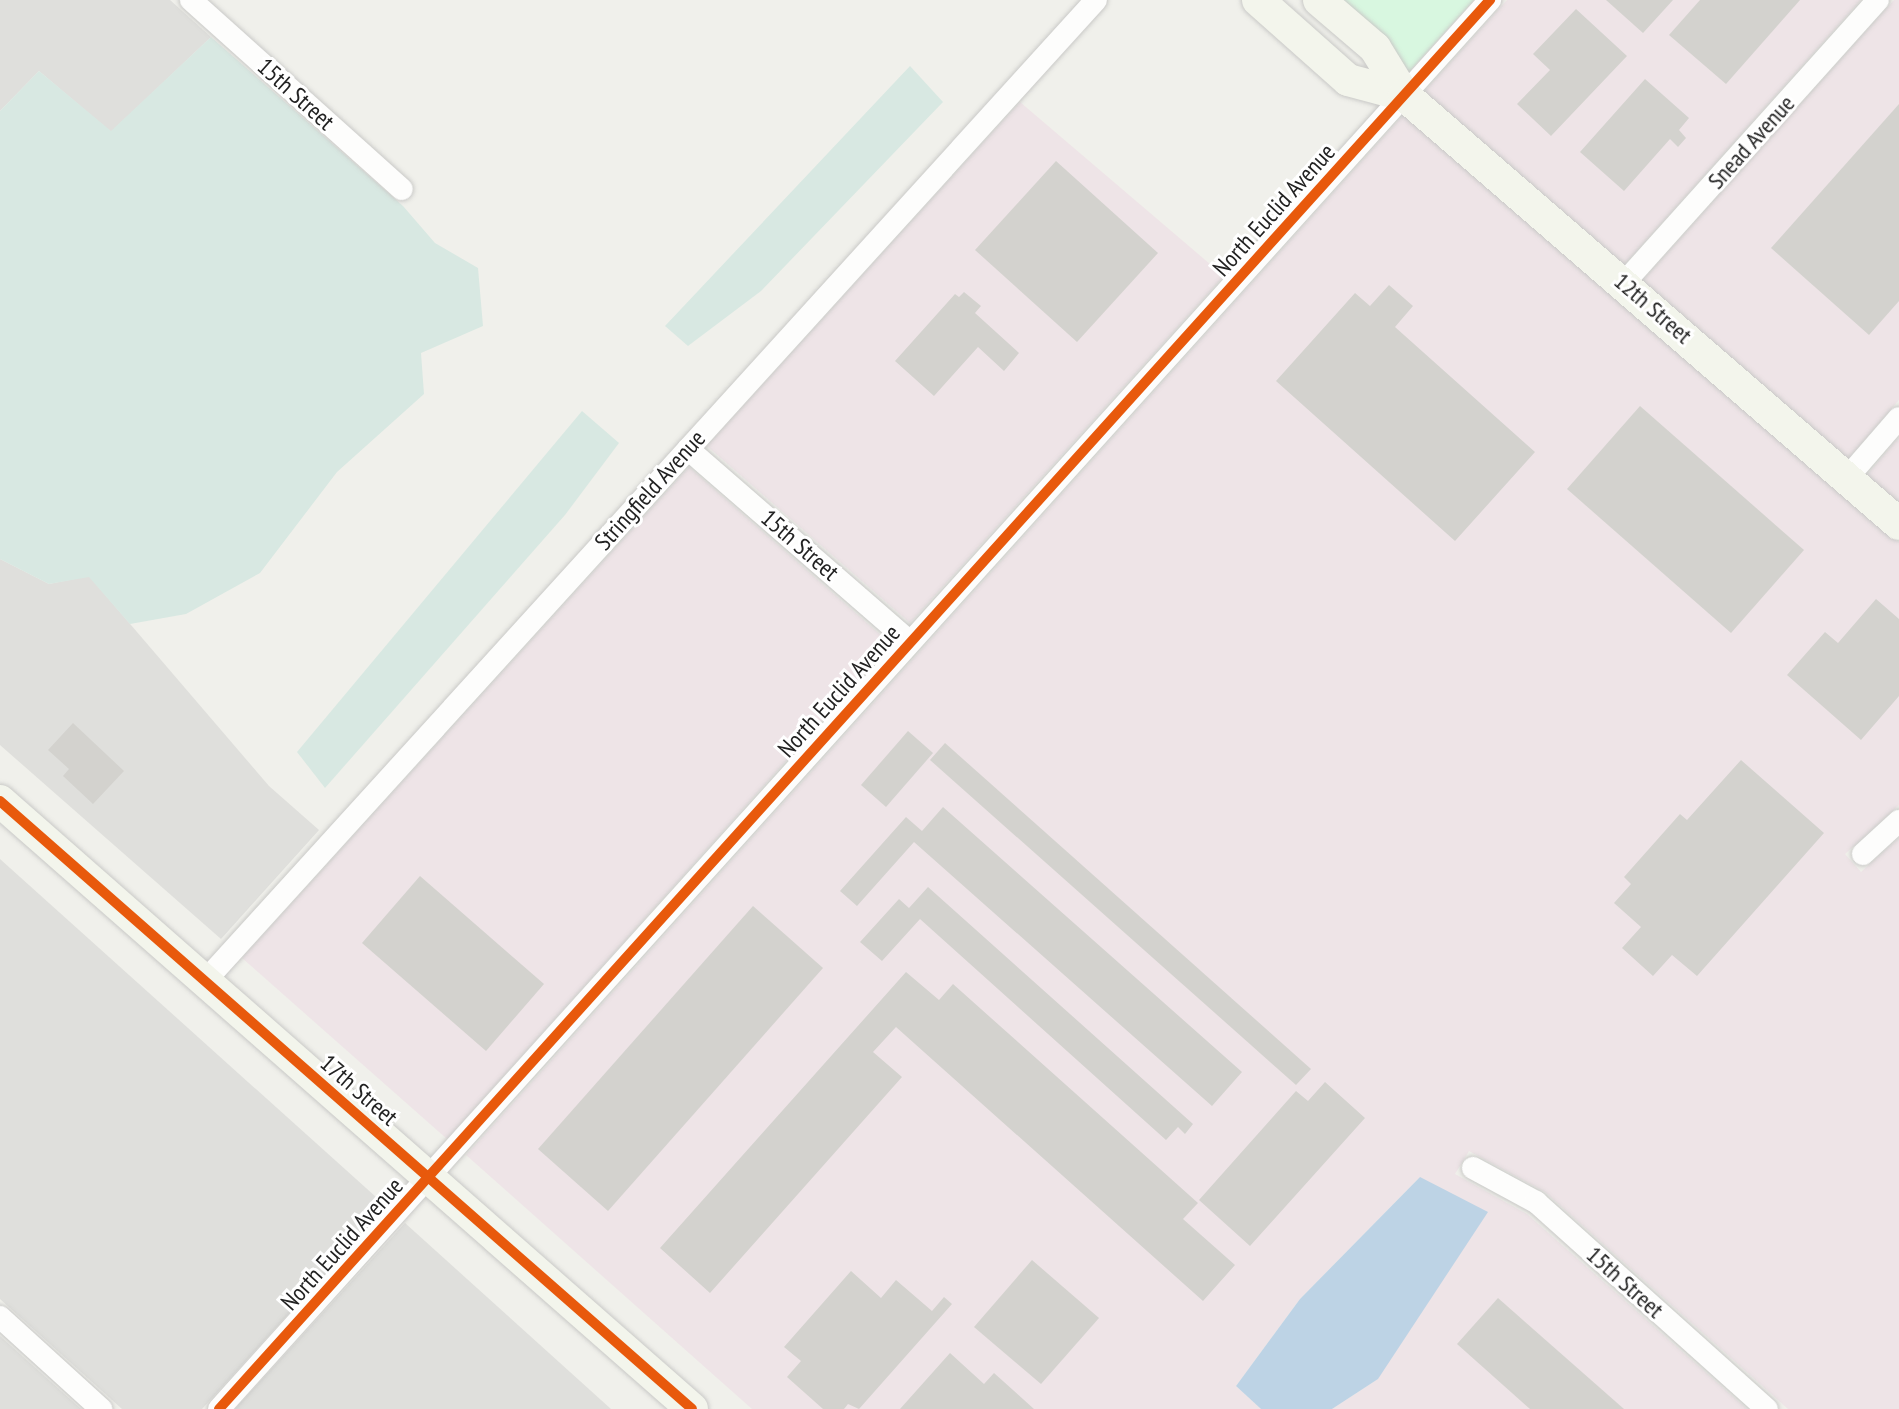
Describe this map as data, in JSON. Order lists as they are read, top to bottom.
{
  "streets": {
    "street": [
      "15th Street",
      "Snead Avenue",
      "North Euclid Avenue",
      "12th Street",
      "Stringfield Avenue",
      "17th Street"
    ]
  },
  "crossings": [
    ["15th Street", "North Euclid Avenue"],
    ["15th Street", "Stringfield Avenue"],
    ["Snead Avenue", "12th Street"],
    ["North Euclid Avenue", "12th Street"],
    ["North Euclid Avenue", "17th Street"],
    ["Stringfield Avenue", "17th Street"]
  ]
}
